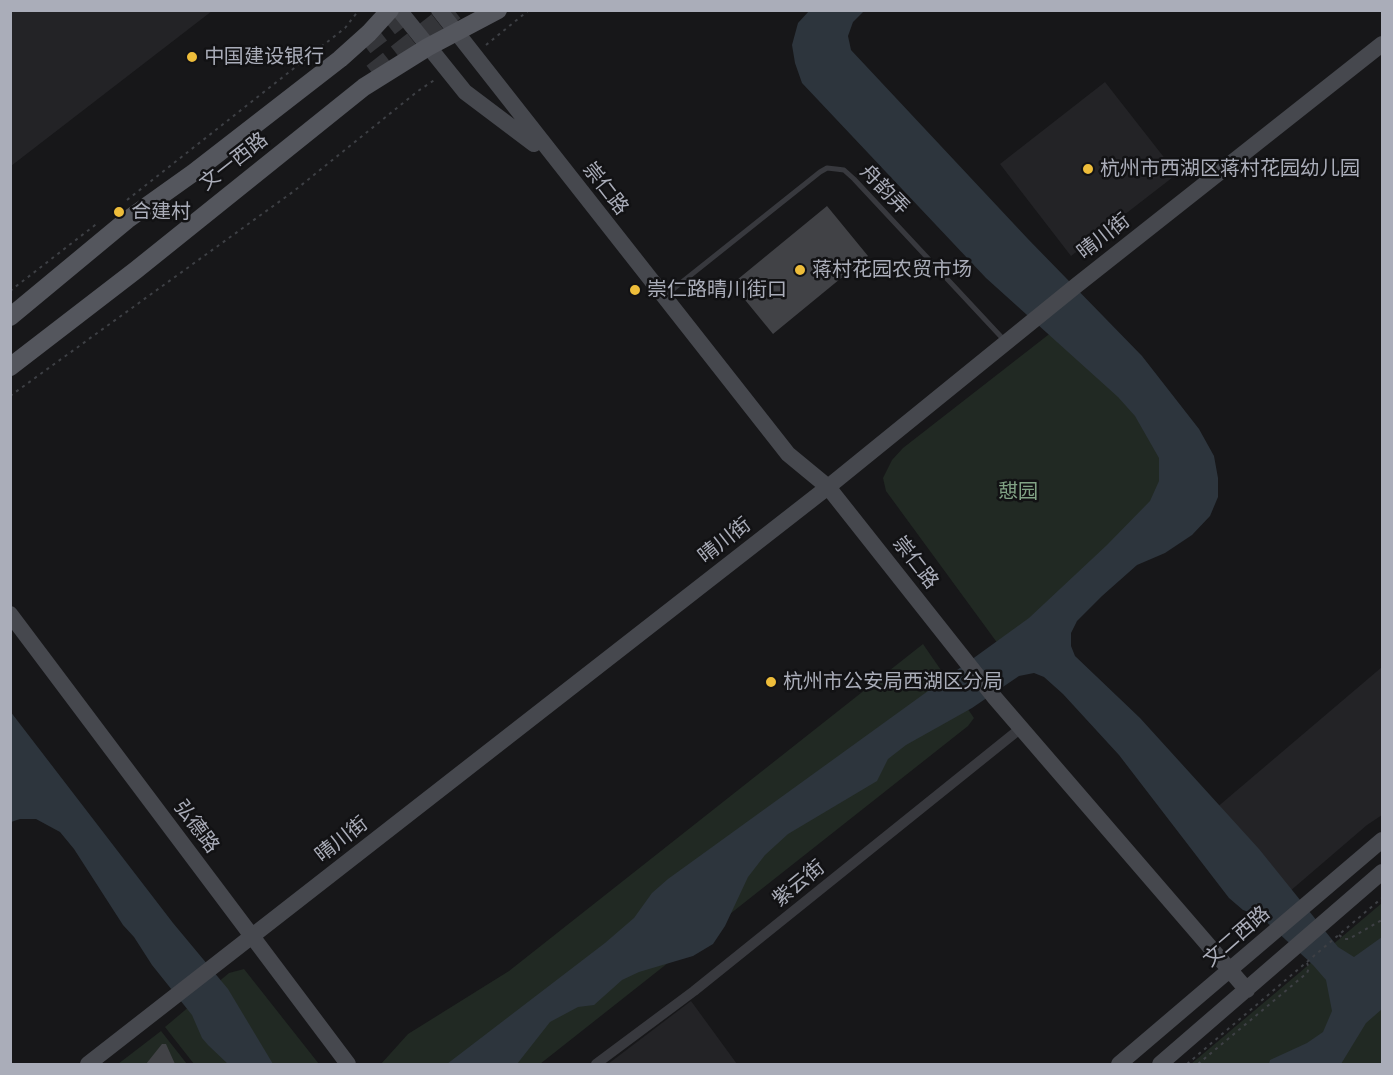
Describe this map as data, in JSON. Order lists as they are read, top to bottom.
{
  "streets": {
    "main road": ["文一西路"],
    "street": [
      "崇仁路",
      "晴川街",
      "弘德路",
      "紫云街",
      "文二西路"
    ],
    "lane": ["舟韵弄"]
  },
  "crossings": [
    ["文一西路", "崇仁路"],
    ["崇仁路", "舟韵弄"],
    ["崇仁路", "晴川街"],
    ["崇仁路", "紫云街"],
    ["崇仁路", "文二西路"],
    ["舟韵弄", "晴川街"],
    ["晴川街", "弘德路"]
  ],
  "parks": ["憇园"],
  "places": [
    "中国建设银行",
    "杭州市西湖区蒋村花园幼儿园",
    "合建村",
    "蒋村花园农贸市场",
    "崇仁路晴川街口",
    "杭州市公安局西湖区分局"
  ]
}
